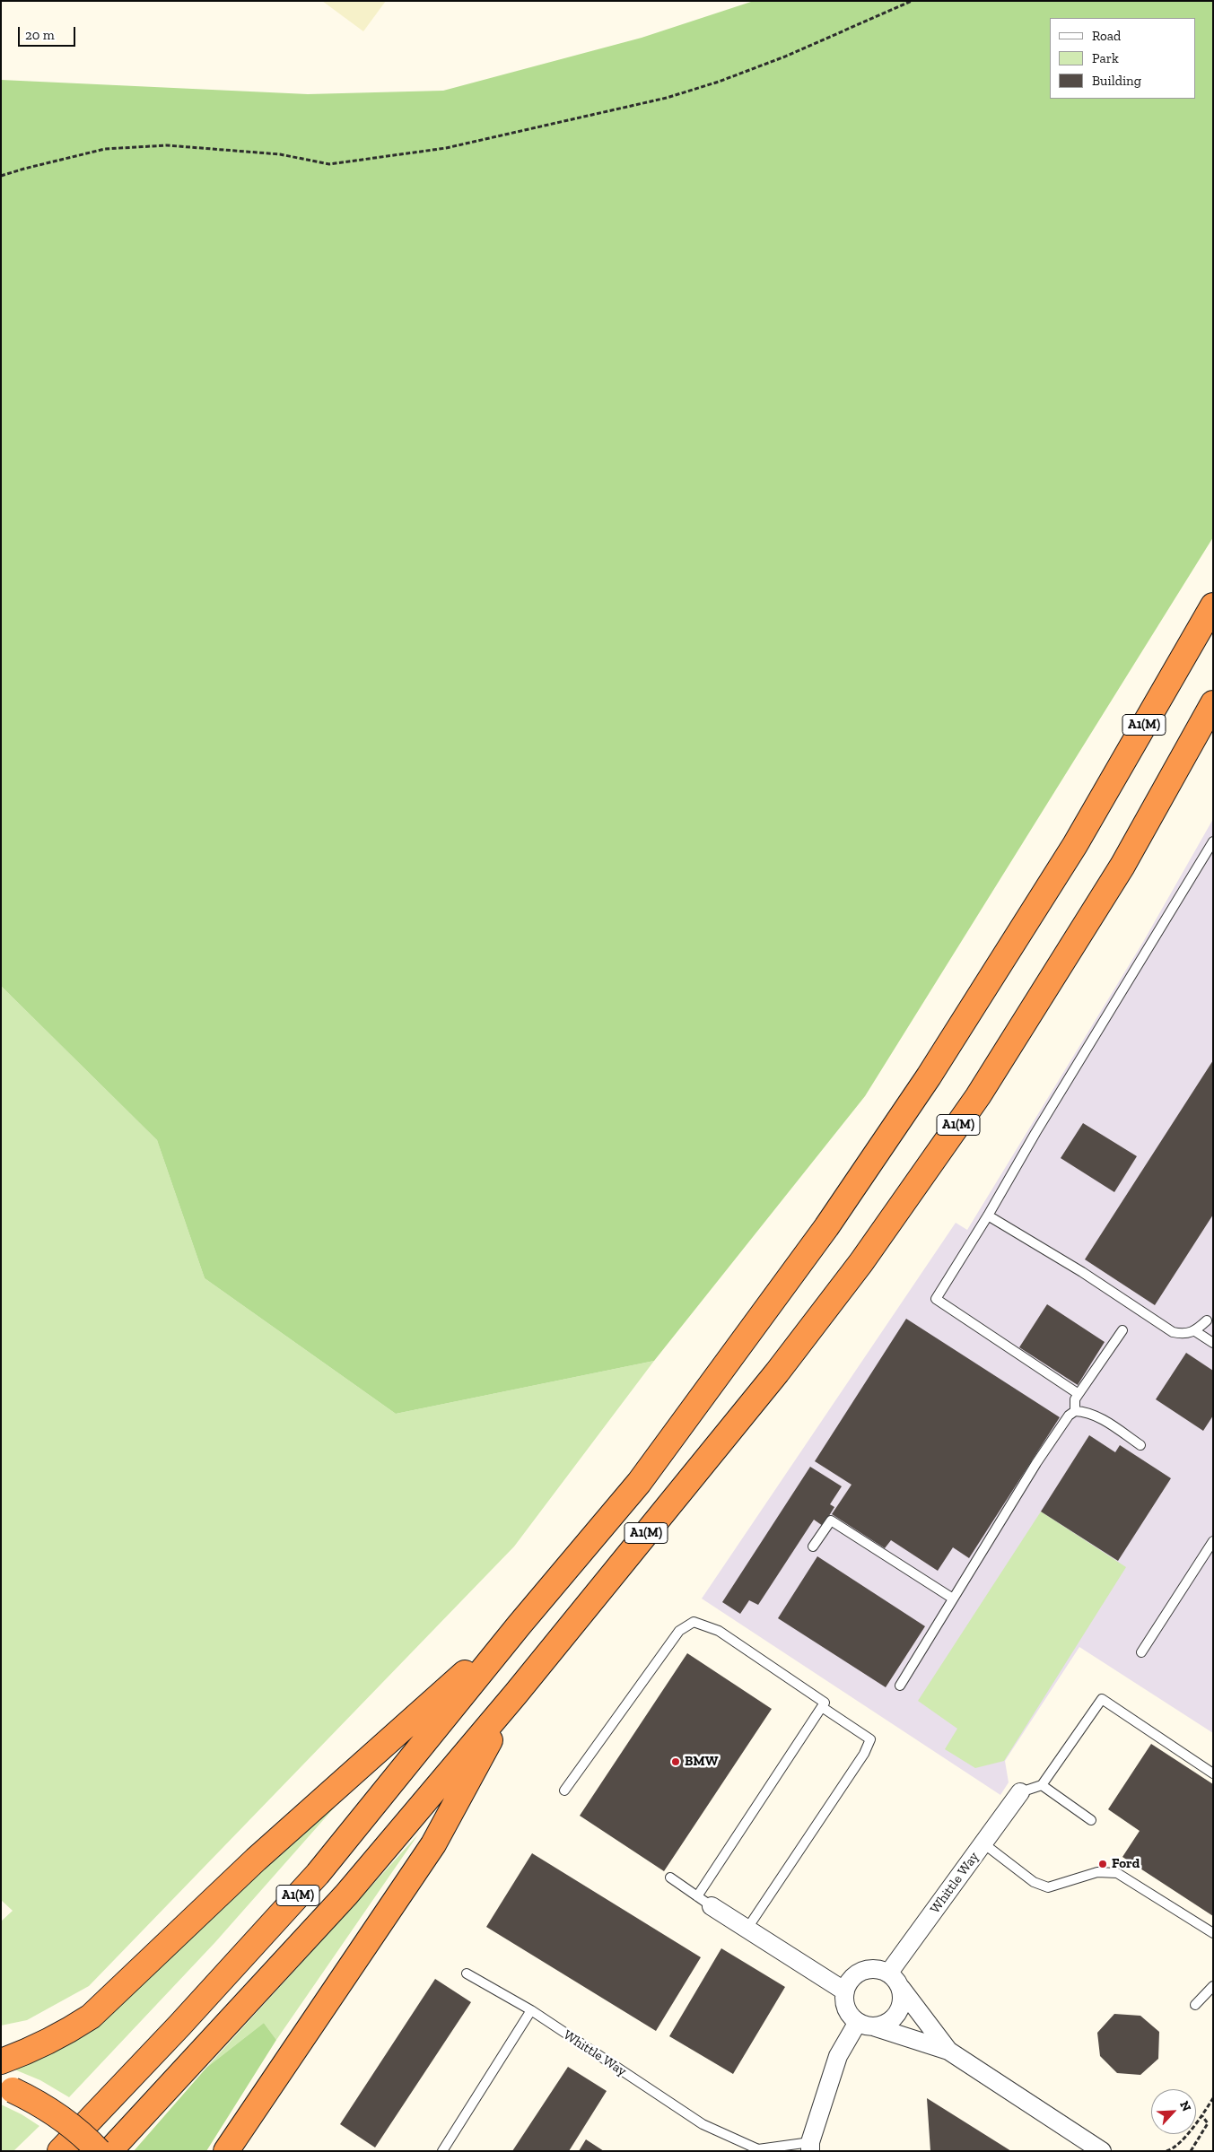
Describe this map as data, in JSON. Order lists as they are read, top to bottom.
{
  "streets": {
    "highway": ["A1(M)"],
    "street": ["Whittle Way"]
  },
  "places": ["BMW", "Ford"],
  "legend": ["Road", "Park", "Building"],
  "scale_bar": "20 m",
  "north": "top right"
}
